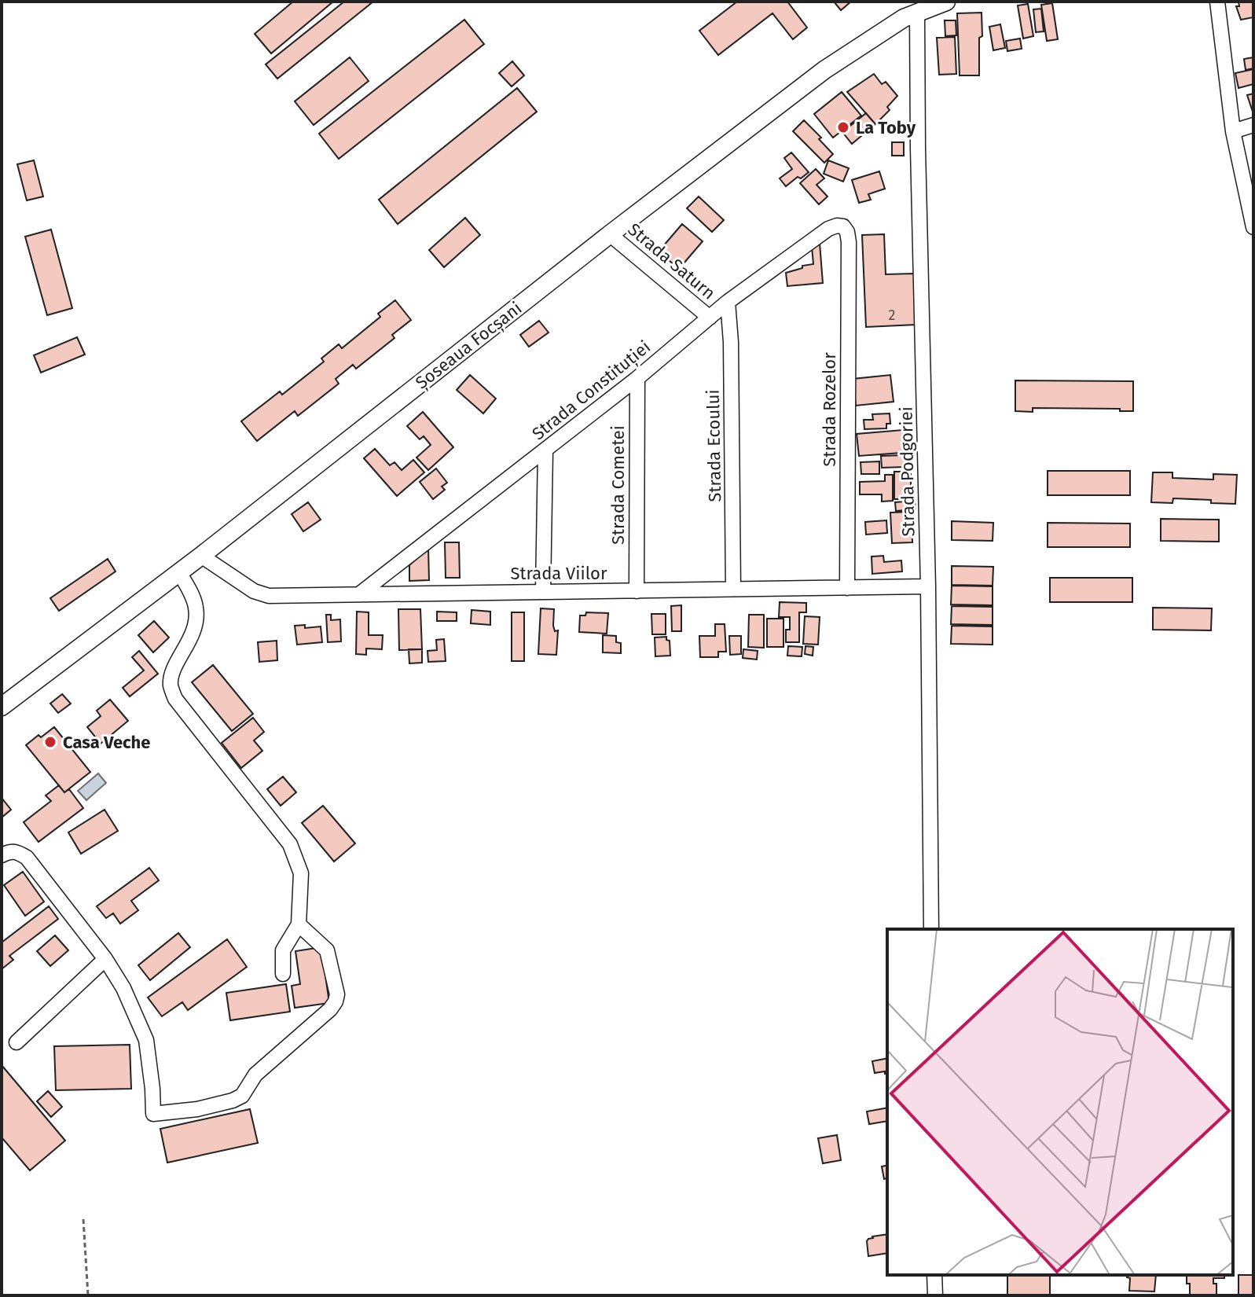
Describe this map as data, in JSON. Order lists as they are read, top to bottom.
{
  "streets": {
    "main road": ["Șoseaua Focșani"],
    "street": [
      "Strada Saturn",
      "Strada Constituției",
      "Strada Rozelor",
      "Strada Ecoului",
      "Strada Podgoriei",
      "Strada Cometei",
      "Strada Viilor"
    ]
  },
  "crossings": [
    ["Strada Saturn", "Șoseaua Focșani"],
    ["Strada Saturn", "Strada Constituției"],
    ["Șoseaua Focșani", "Strada Podgoriei"],
    ["Șoseaua Focșani", "Strada Viilor"],
    ["Strada Constituției", "Strada Rozelor"],
    ["Strada Constituției", "Strada Ecoului"],
    ["Strada Constituției", "Strada Cometei"],
    ["Strada Constituției", "Strada Viilor"],
    ["Strada Rozelor", "Strada Viilor"],
    ["Strada Ecoului", "Strada Viilor"],
    ["Strada Podgoriei", "Strada Viilor"],
    ["Strada Cometei", "Strada Viilor"]
  ],
  "places": ["La Toby", "Casa Veche"],
  "house_numbers": ["2"]
}
